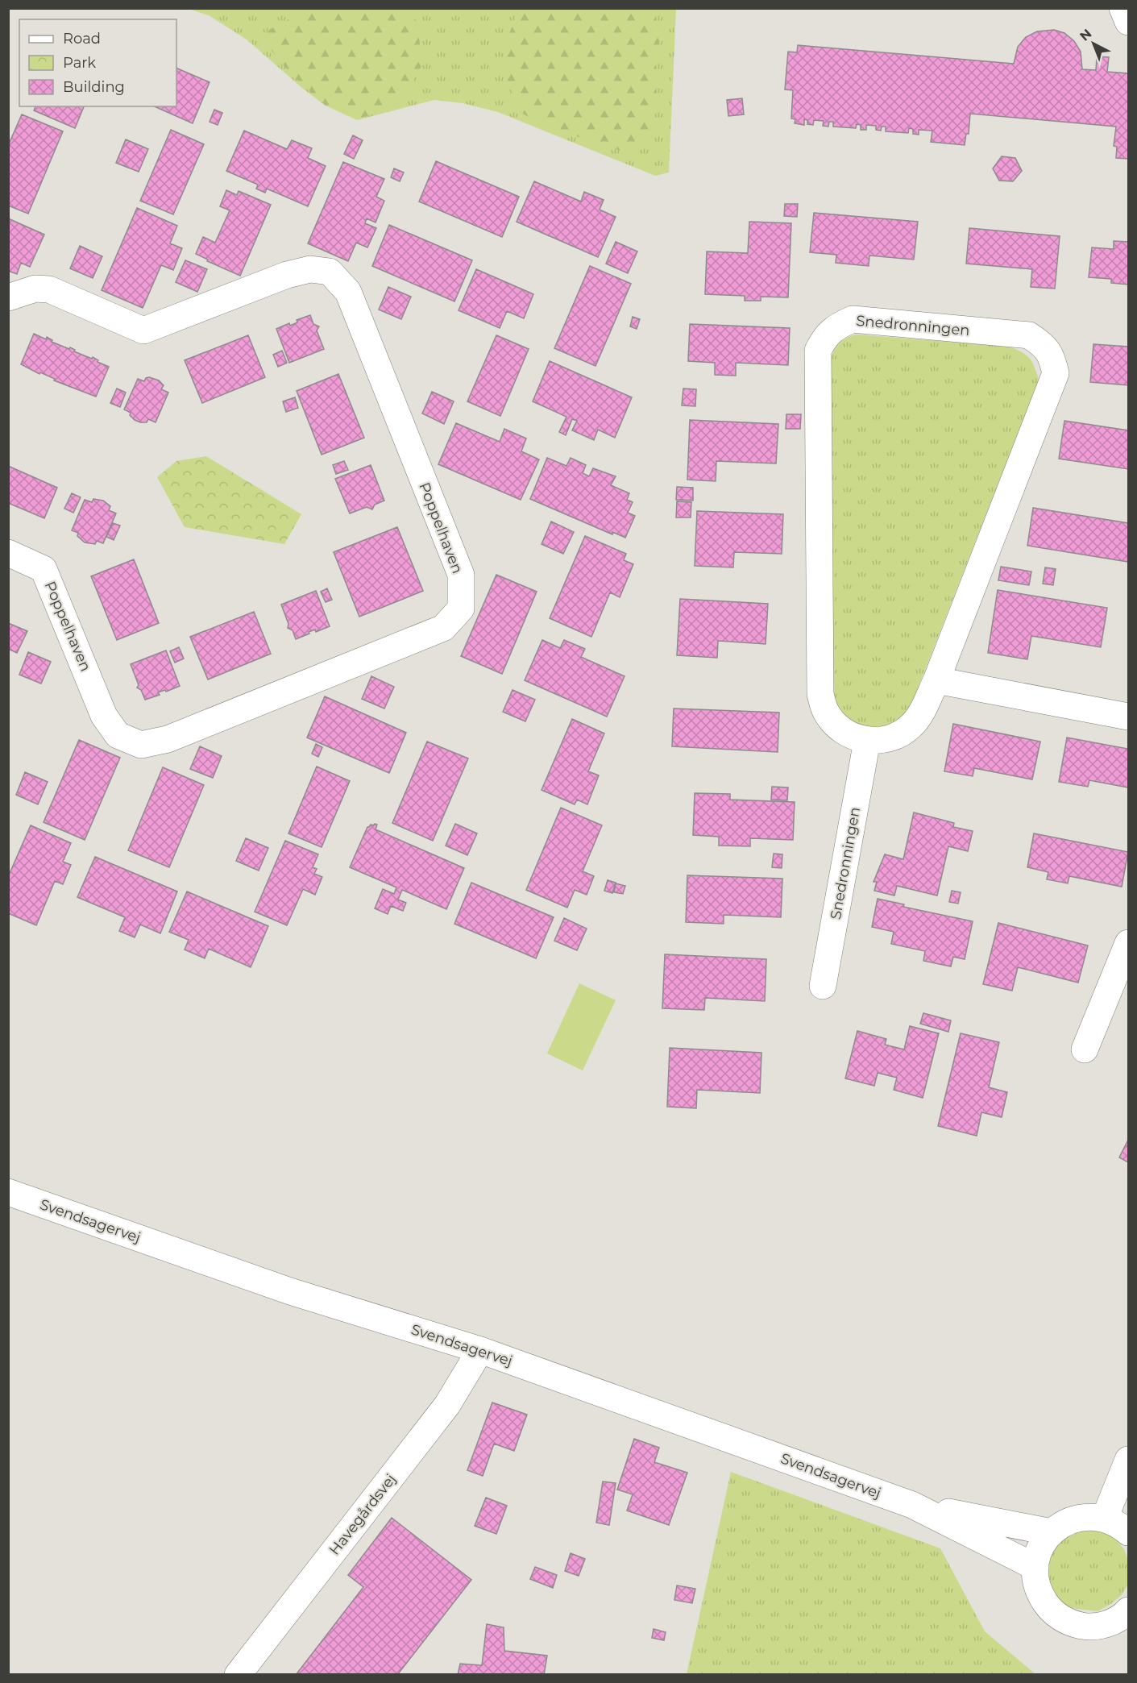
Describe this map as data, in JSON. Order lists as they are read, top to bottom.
{
  "streets": {
    "street": [
      "Snedronningen",
      "Poppelhaven",
      "Svendsagervej",
      "Havegårdsvej"
    ]
  },
  "crossings": [
    ["Svendsagervej", "Havegårdsvej"]
  ],
  "legend": ["Road", "Park", "Building"],
  "north": "top left"
}
